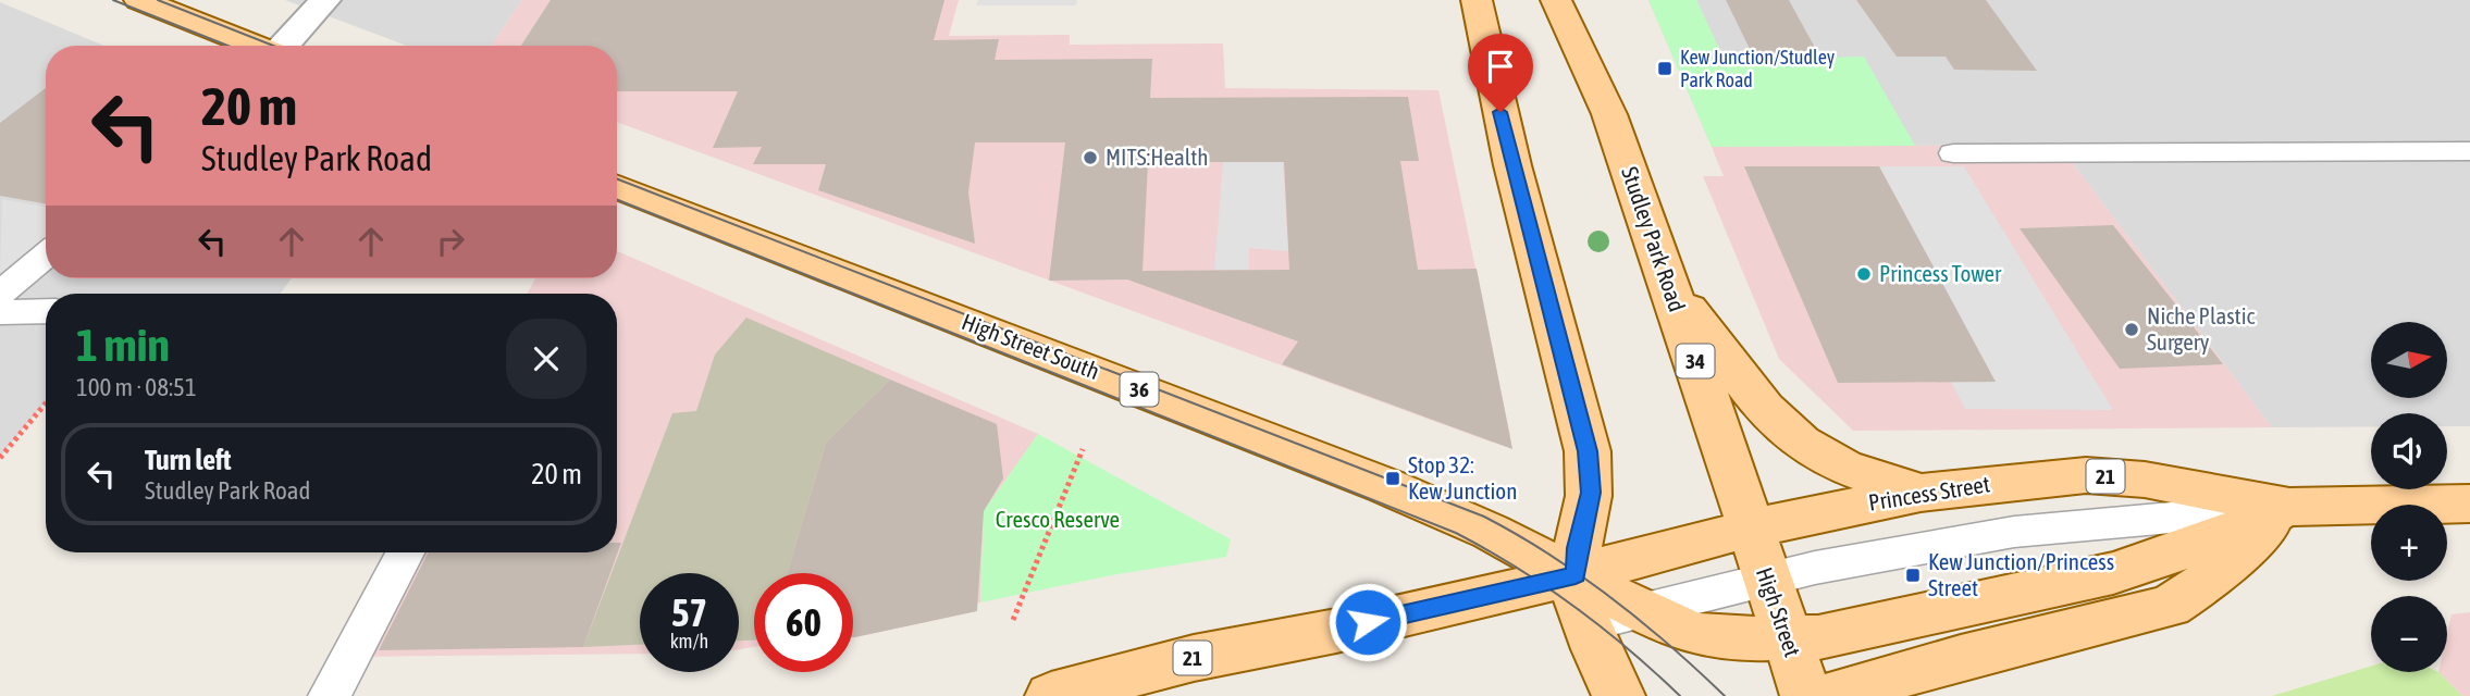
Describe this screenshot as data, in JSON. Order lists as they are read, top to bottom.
{
  "streets": {
    "main road": [
      "Studley Park Road",
      "High Street South",
      "34",
      "36",
      "21",
      "Princess Street",
      "High Street"
    ]
  },
  "crossings": [
    ["Studley Park Road", "Princess Street"],
    ["Studley Park Road", "High Street"],
    ["High Street South", "21"],
    ["High Street South", "Princess Street"],
    ["21", "Princess Street"],
    ["Princess Street", "High Street"]
  ],
  "parks": ["Cresco Reserve"],
  "places": {
    "transit": ["Kew Junction/Studley Park Road", "Stop 32: Kew Junction", "Kew Junction/Princess Street"],
    "other": ["MITS:Health", "Princess Tower", "Niche Plastic Surgery"]
  },
  "north": "right",
  "page": {
    "turn": ["20 m", "Studley Park Road"],
    "heading": ["1 min", "100 m · 08:51"],
    "map_buttons": ["+", "−"],
    "list": [
      {
        "name": "Turn left",
        "note": "Studley Park Road",
        "value": "20 m"
      }
    ],
    "speed": "57 km/h",
    "limit": "60"
  }
}
